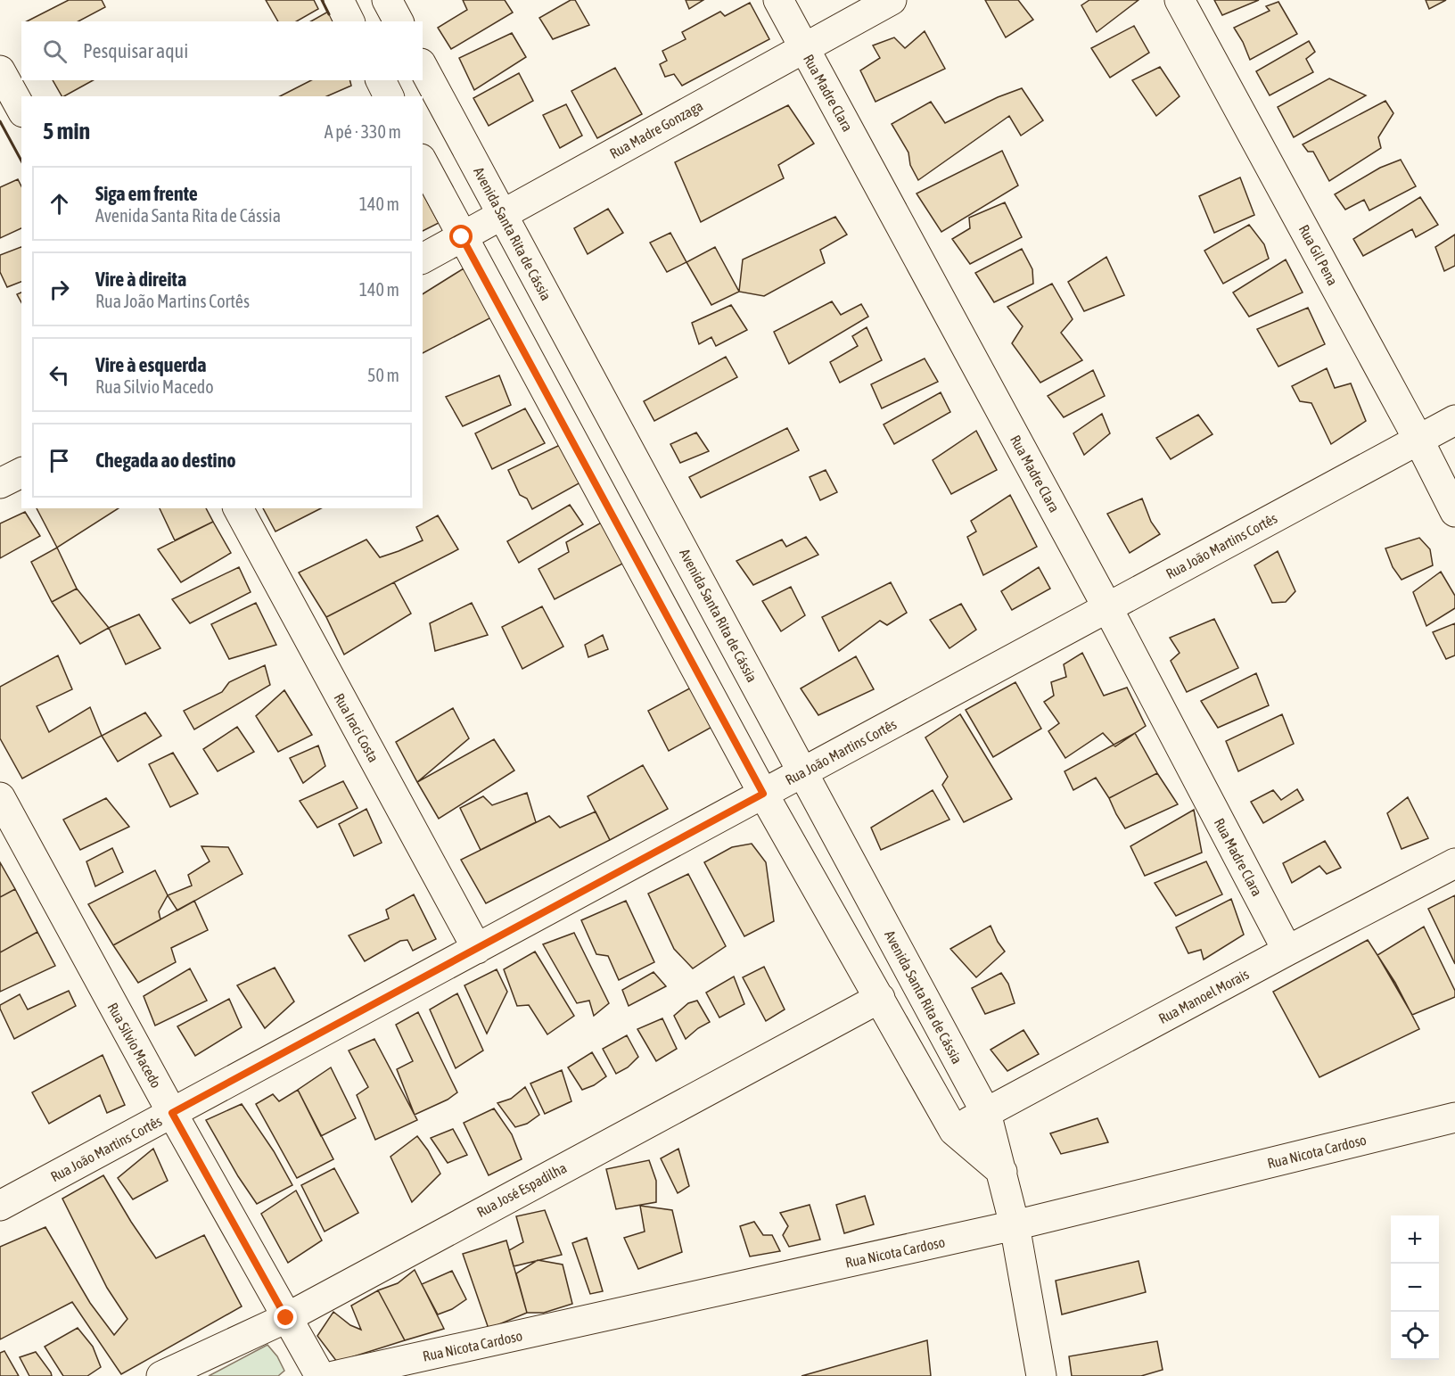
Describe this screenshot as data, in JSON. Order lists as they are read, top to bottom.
{
  "streets": {
    "street": [
      "Rua Madre Clara",
      "Rua Madre Gonzaga",
      "Avenida Santa Rita de Cássia",
      "Rua Gil Pena",
      "Rua João Martins Cortês",
      "Rua Iraci Costa",
      "Rua Manoel Morais",
      "Rua Silvio Macedo",
      "Rua Nicota Cardoso",
      "Rua José Espadilha"
    ]
  },
  "crossings": [
    ["Rua Madre Clara", "Rua Madre Gonzaga"],
    ["Rua Madre Clara", "Rua João Martins Cortês"],
    ["Rua Madre Clara", "Rua Manoel Morais"],
    ["Rua Madre Gonzaga", "Avenida Santa Rita de Cássia"],
    ["Avenida Santa Rita de Cássia", "Rua João Martins Cortês"],
    ["Avenida Santa Rita de Cássia", "Rua Manoel Morais"],
    ["Avenida Santa Rita de Cássia", "Rua Nicota Cardoso"],
    ["Rua Gil Pena", "Rua João Martins Cortês"],
    ["Rua João Martins Cortês", "Rua Iraci Costa"],
    ["Rua João Martins Cortês", "Rua Silvio Macedo"],
    ["Rua Silvio Macedo", "Rua José Espadilha"]
  ],
  "page": {
    "search": "Pesquisar aqui",
    "heading": ["5 min", "A pé · 330 m"],
    "list": [
      ["Siga em frente", "Avenida Santa Rita de Cássia", "140 m"],
      ["Vire à direita", "Rua João Martins Cortês", "140 m"],
      ["Vire à esquerda", "Rua Silvio Macedo", "50 m"],
      "Chegada ao destino"
    ],
    "map_buttons": ["+", "−"]
  }
}
